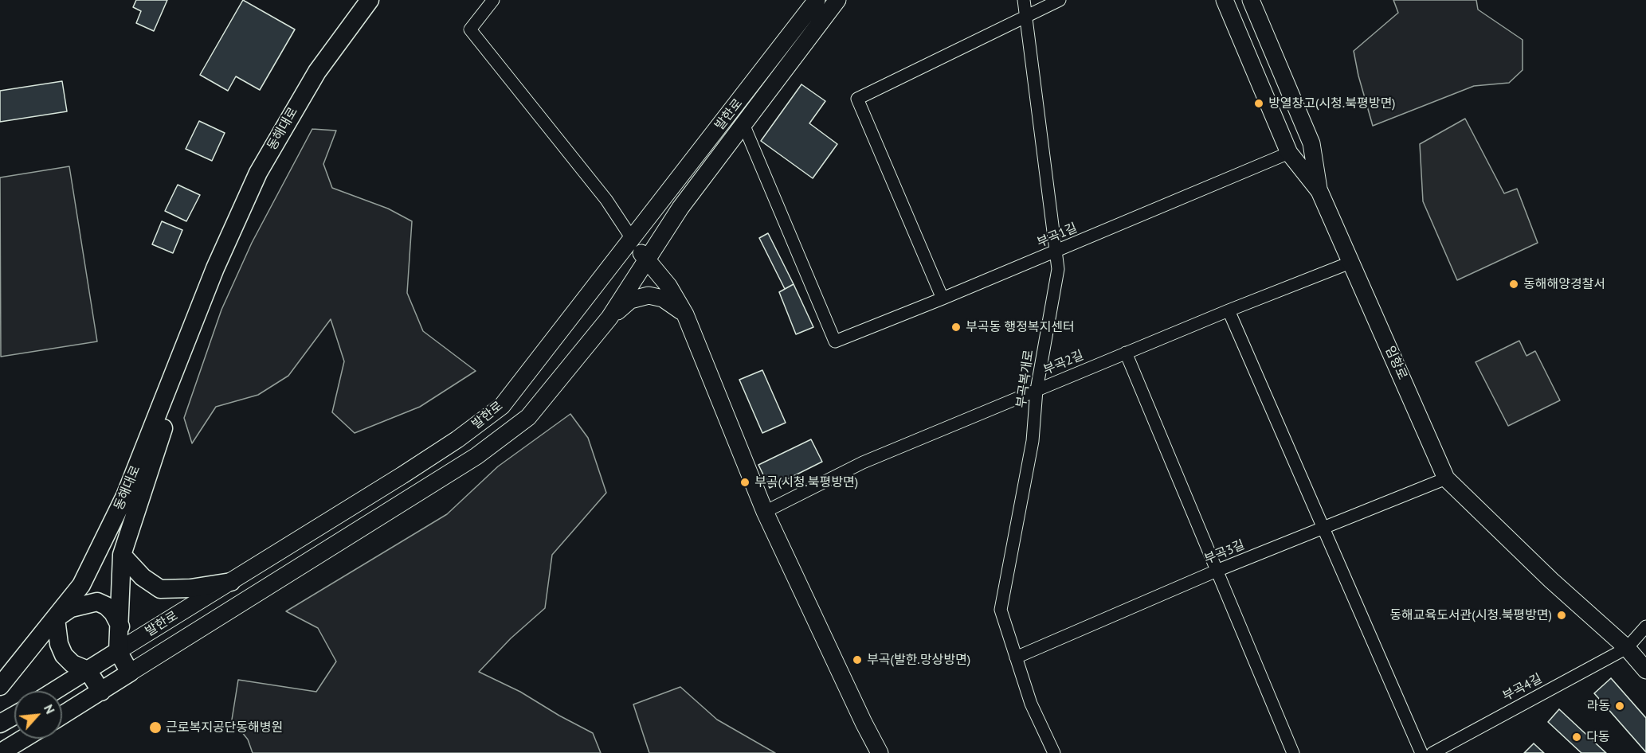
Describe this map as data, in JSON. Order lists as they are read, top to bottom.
{
  "streets": {
    "main road": ["발한로", "동해대로"],
    "street": [
      "부곡1길",
      "부곡2길",
      "임항로",
      "부곡복개로",
      "부곡3길",
      "부곡4길"
    ]
  },
  "crossings": [
    ["발한로", "동해대로"],
    ["발한로", "부곡1길"],
    ["부곡1길", "임항로"],
    ["부곡1길", "부곡복개로"],
    ["부곡2길", "임항로"],
    ["부곡2길", "부곡복개로"],
    ["임항로", "부곡3길"],
    ["임항로", "부곡4길"],
    ["부곡복개로", "부곡3길"]
  ],
  "places": [
    "방열창고(시청.북평방면)",
    "동해해양경찰서",
    "부곡동 행정복지센터",
    "부곡(시청.북평방면)",
    "동해교육도서관(시청.북평방면)",
    "부곡(발한.망상방면)",
    "라동",
    "근로복지공단동해병원",
    "다동"
  ],
  "north": "top right"
}
